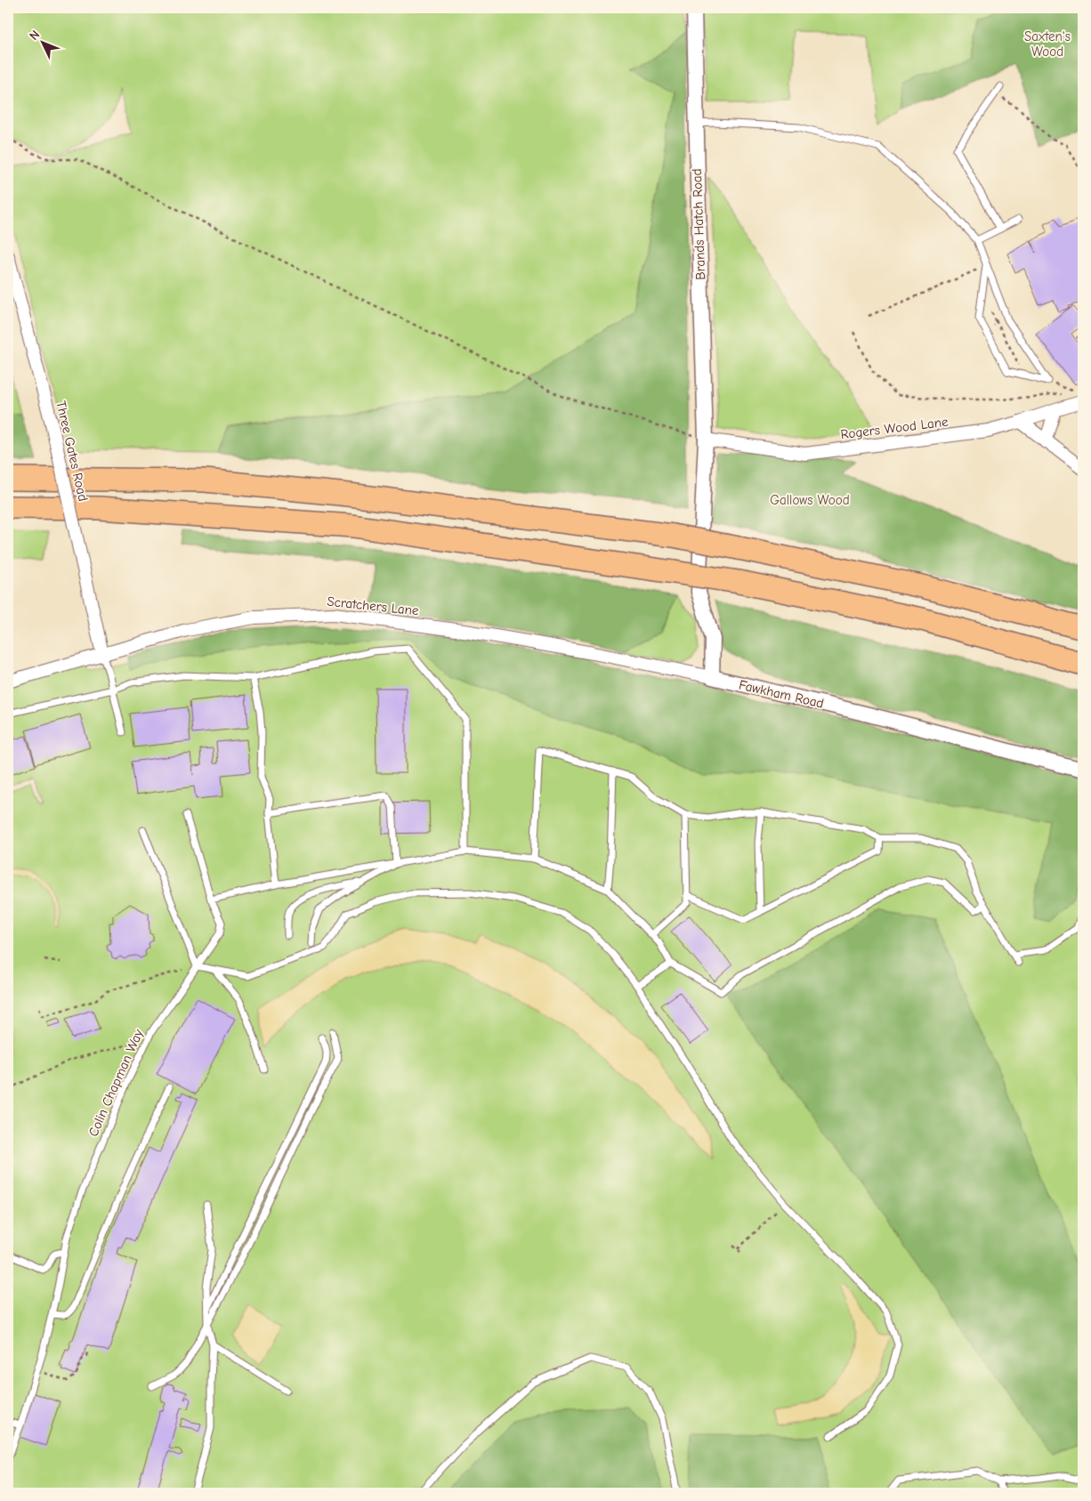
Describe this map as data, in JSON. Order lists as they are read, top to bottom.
{
  "streets": {
    "street": [
      "Brands Hatch Road",
      "Rogers Wood Lane",
      "Three Gates Road",
      "Scratchers Lane",
      "Fawkham Road"
    ],
    "lane": ["Colin Chapman Way"]
  },
  "crossings": [
    ["Brands Hatch Road", "Rogers Wood Lane"],
    ["Three Gates Road", "Scratchers Lane"],
    ["Scratchers Lane", "Fawkham Road"]
  ],
  "parks": ["Saxten's Wood", "Gallows Wood"],
  "north": "top left"
}
